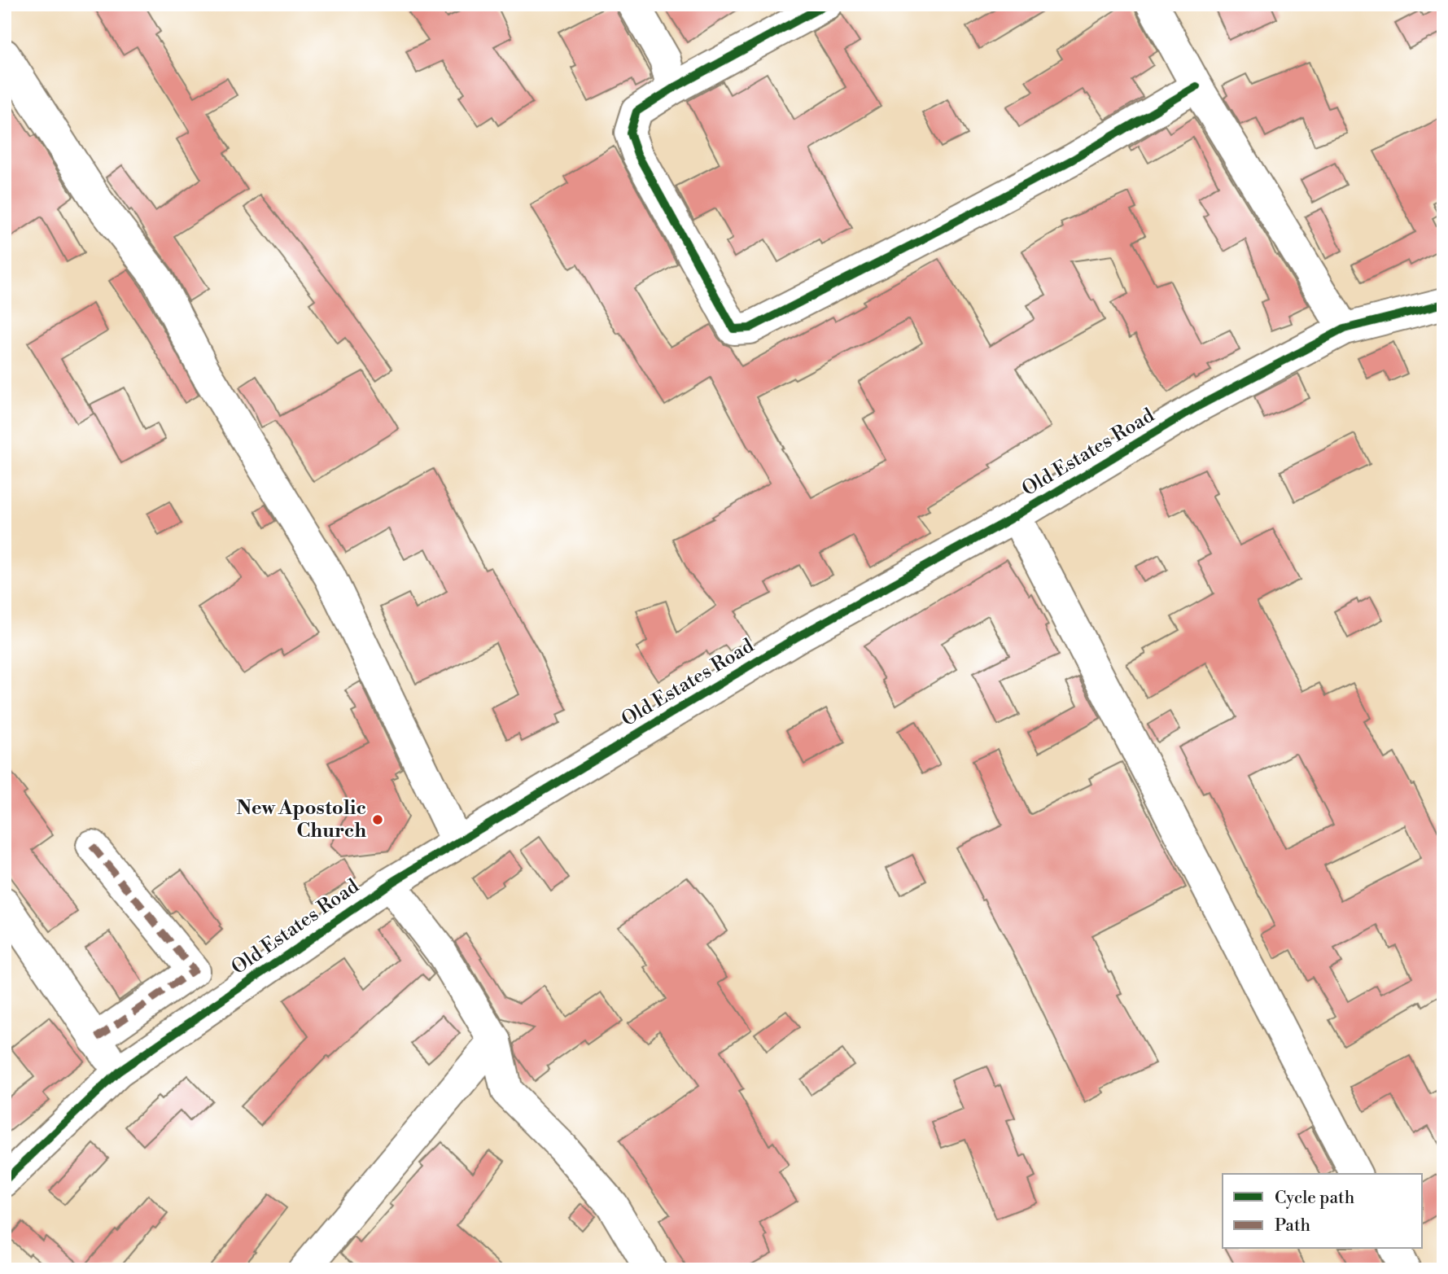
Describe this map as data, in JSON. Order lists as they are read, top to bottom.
{
  "streets": {
    "street": ["Old Estates Road"]
  },
  "places": ["New Apostolic Church"],
  "legend": ["Cycle path", "Path"]
}
